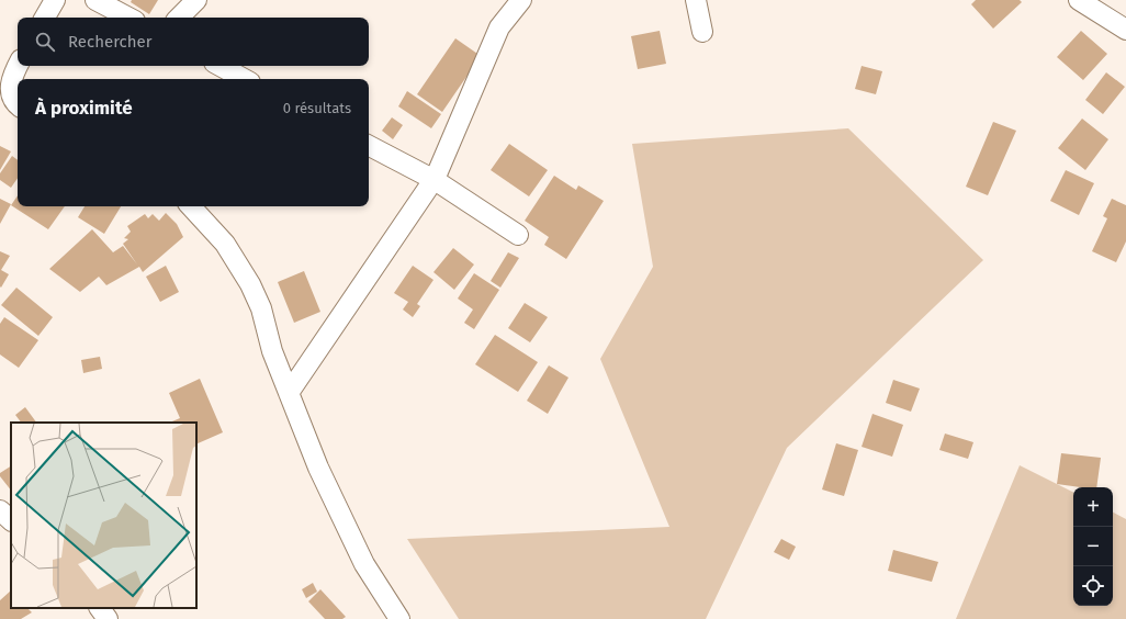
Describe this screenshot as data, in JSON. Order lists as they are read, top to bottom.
{
  "page": {
    "search": "Rechercher",
    "heading": ["À proximité", "0 résultats"],
    "map_buttons": ["+", "−"]
  }
}
